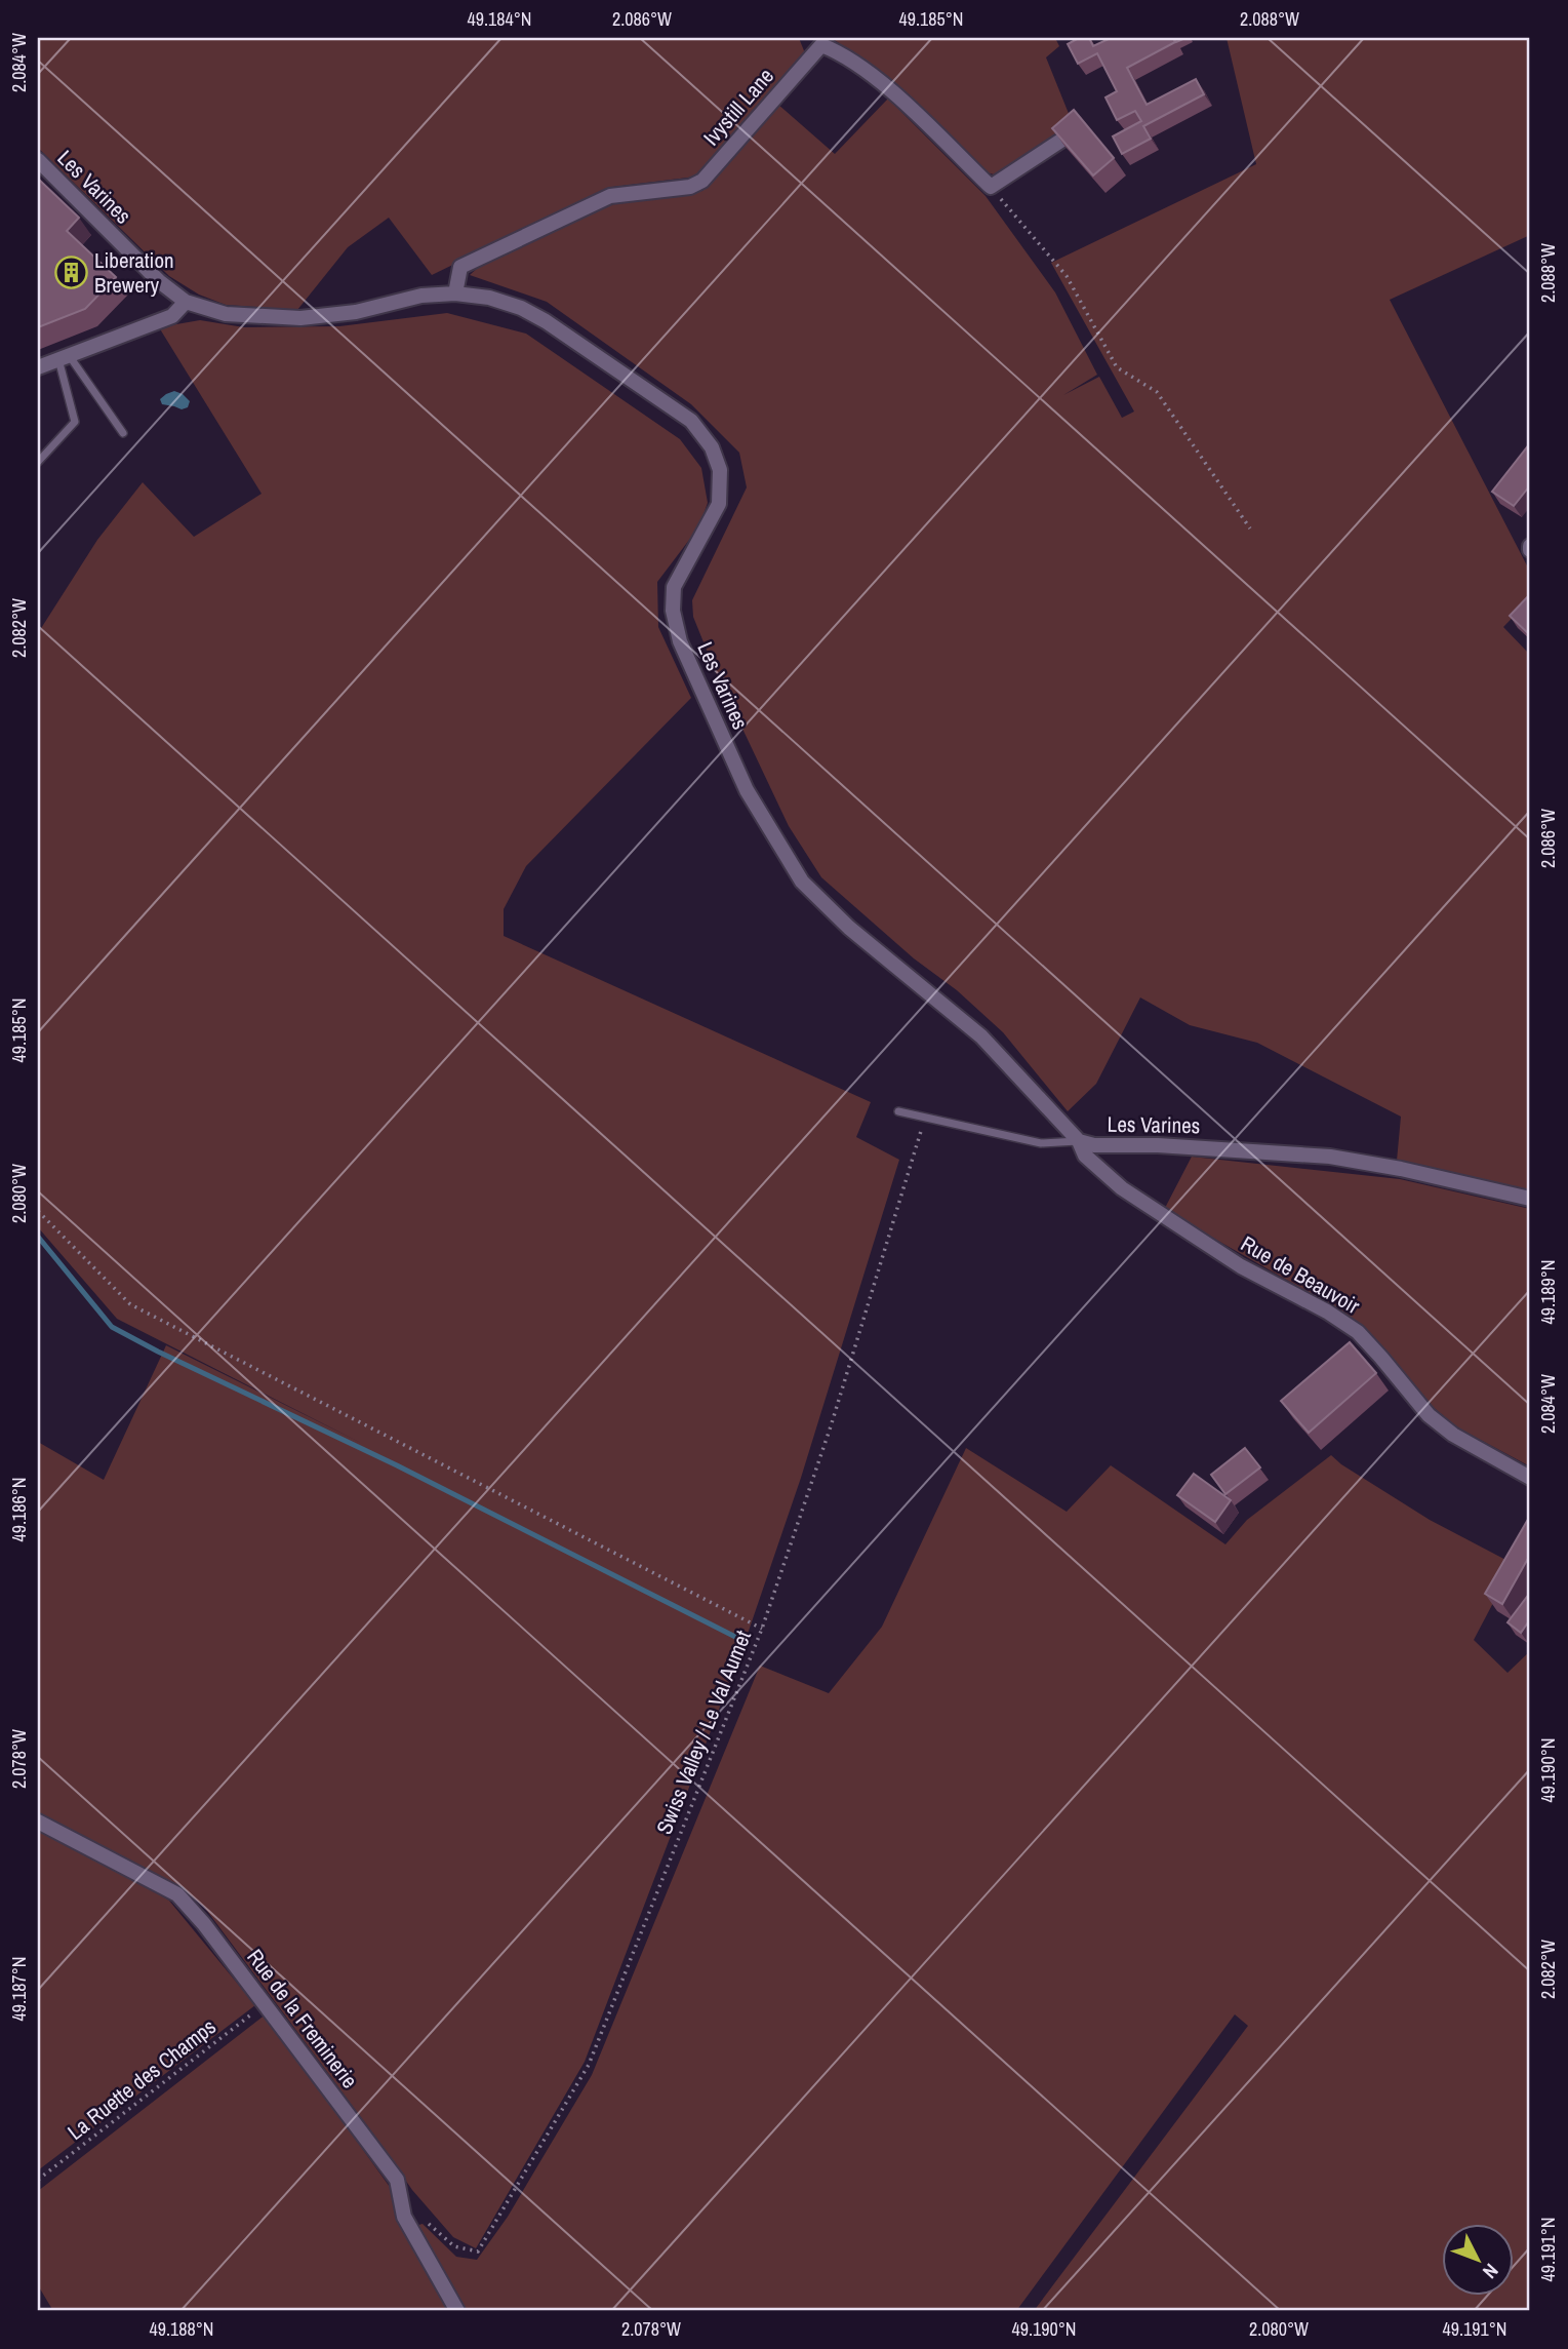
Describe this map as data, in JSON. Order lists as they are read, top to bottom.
{
  "streets": {
    "street": [
      "Ivystill Lane",
      "Les Varines",
      "Rue de Beauvoir",
      "Rue de la Freminerie"
    ],
    "path": ["Swiss Valley / Le Val Aumet", "La Ruette des Champs"]
  },
  "crossings": [
    ["Ivystill Lane", "Les Varines"],
    ["Les Varines", "Rue de Beauvoir"],
    ["Swiss Valley / Le Val Aumet", "Rue de la Freminerie"],
    ["Rue de la Freminerie", "La Ruette des Champs"]
  ],
  "places": {
    "building": ["Liberation Brewery"]
  },
  "north": "bottom right",
  "coordinates": [
    "49.184°N",
    "2.086°W",
    "49.185°N",
    "2.088°W",
    "2.084°W",
    "2.082°W",
    "2.080°W",
    "49.189°N",
    "49.186°N",
    "2.078°W",
    "49.190°N",
    "49.187°N",
    "49.191°N",
    "49.188°N"
  ]
}
